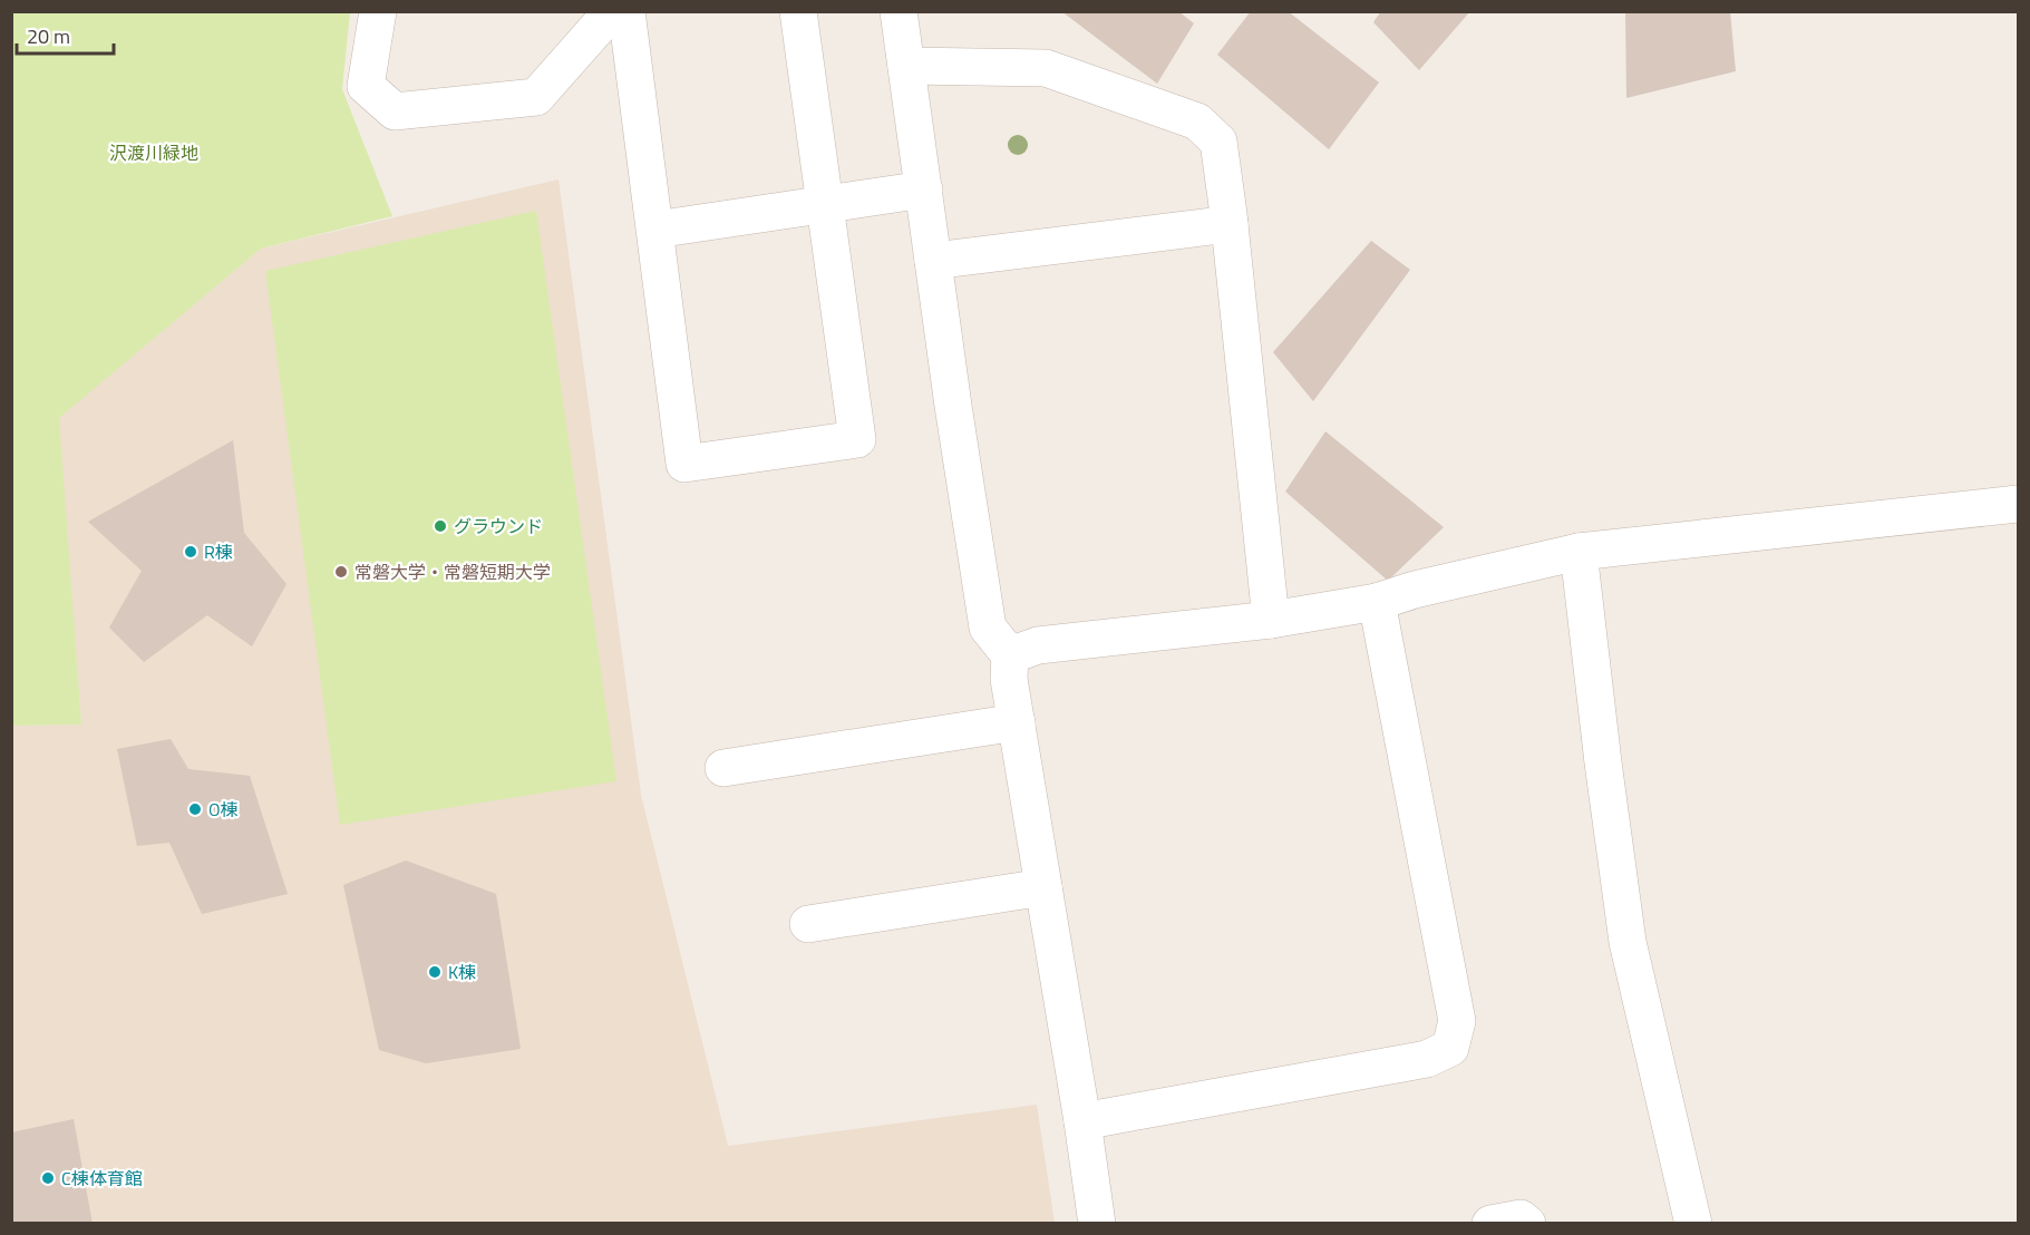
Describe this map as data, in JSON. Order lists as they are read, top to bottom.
{
  "parks": ["沢渡川緑地"],
  "places": [
    "グラウンド",
    "R棟",
    "常磐大学・常磐短期大学",
    "O棟",
    "K棟",
    "C棟体育館"
  ],
  "scale_bar": "20 m"
}
